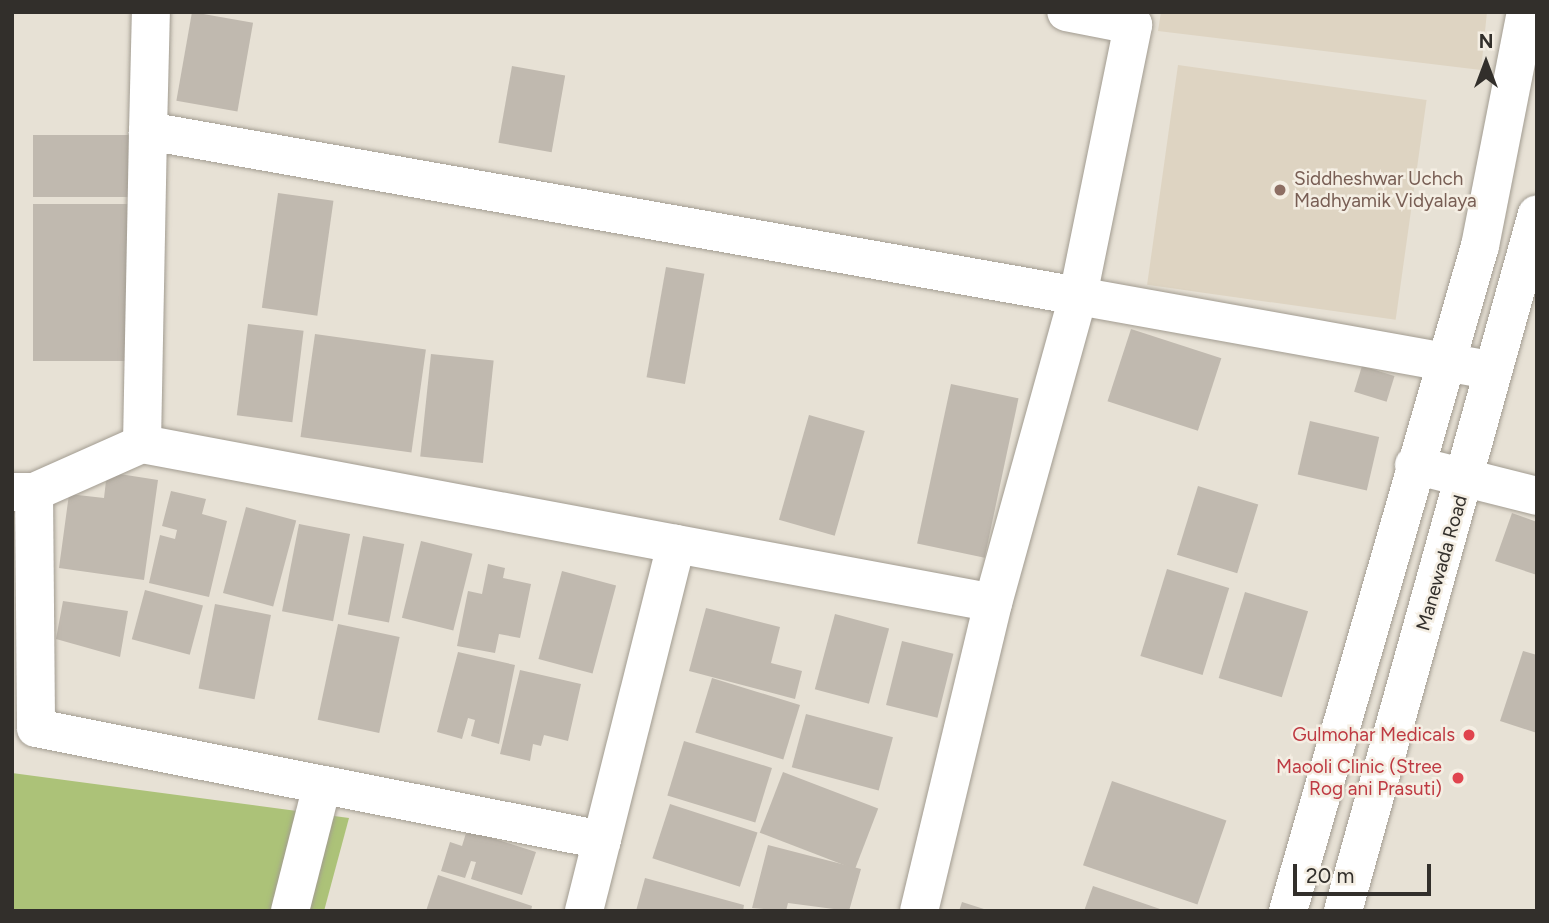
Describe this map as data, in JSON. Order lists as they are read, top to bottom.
{
  "streets": {
    "street": ["Manewada Road"]
  },
  "places": ["Siddheshwar Uchch Madhyamik Vidyalaya", "Gulmohar Medicals", "Maooli Clinic (Stree Rog ani Prasuti)"],
  "scale_bar": "20 m",
  "north": "top"
}
